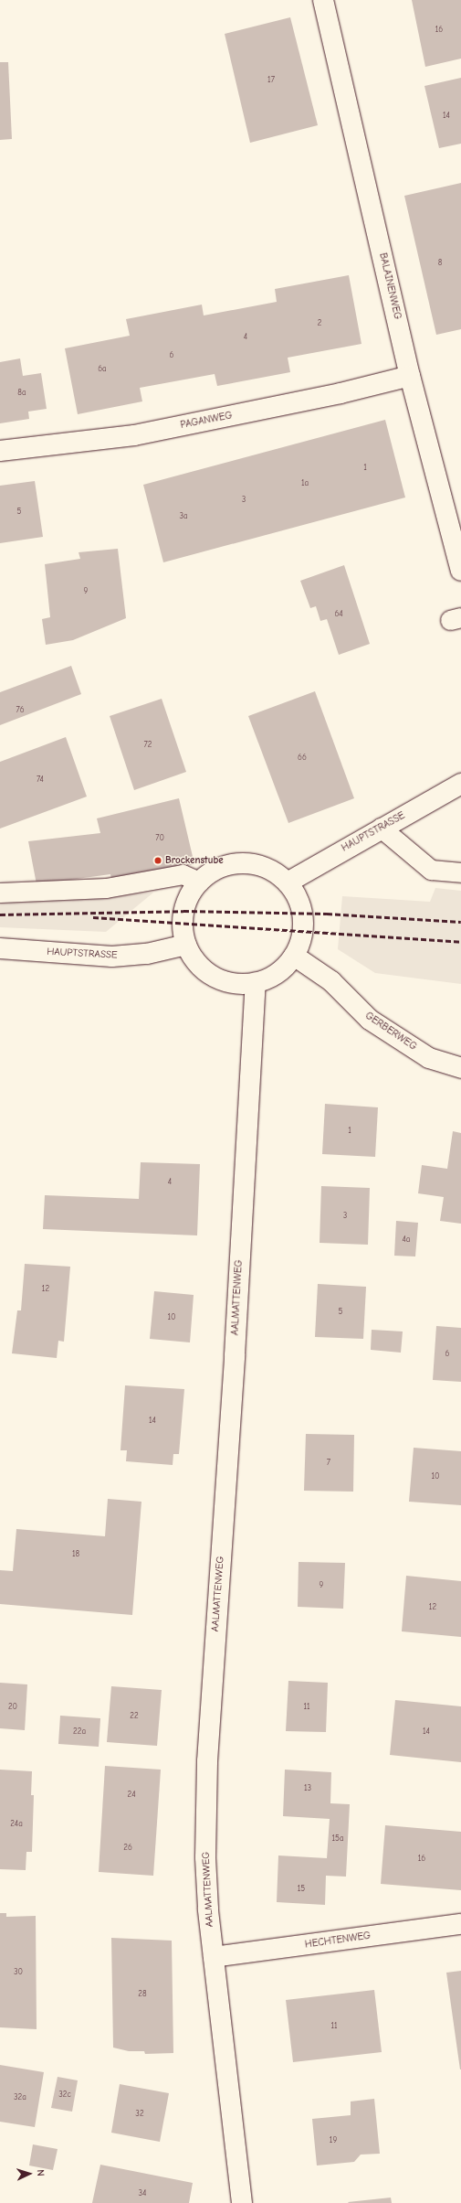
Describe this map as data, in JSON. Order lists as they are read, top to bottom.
{
  "streets": {
    "street": [
      "BALAINENWEG",
      "PAGANWEG",
      "HAUPTSTRASSE",
      "GERBERWEG",
      "AALMATTENWEG",
      "HECHTENWEG"
    ]
  },
  "crossings": [
    ["BALAINENWEG", "PAGANWEG"],
    ["HAUPTSTRASSE", "GERBERWEG"],
    ["HAUPTSTRASSE", "AALMATTENWEG"],
    ["GERBERWEG", "AALMATTENWEG"],
    ["AALMATTENWEG", "HECHTENWEG"]
  ],
  "places": ["Brockenstube"],
  "house_numbers": [
    "16",
    "17",
    "14",
    "8",
    "2",
    "4",
    "6",
    "6a",
    "8a",
    "1",
    "1a",
    "3",
    "5",
    "3a",
    "9",
    "64",
    "76",
    "72",
    "66",
    "74",
    "70",
    "1",
    "4",
    "3",
    "4a",
    "12",
    "5",
    "10",
    "6",
    "14",
    "7",
    "10",
    "18",
    "9",
    "12",
    "20",
    "11",
    "22",
    "22a",
    "14",
    "13",
    "24",
    "24a",
    "15a",
    "26",
    "16",
    "15",
    "30",
    "28",
    "11",
    "32c",
    "32a",
    "32",
    "19",
    "34"
  ],
  "north": "right"
}
